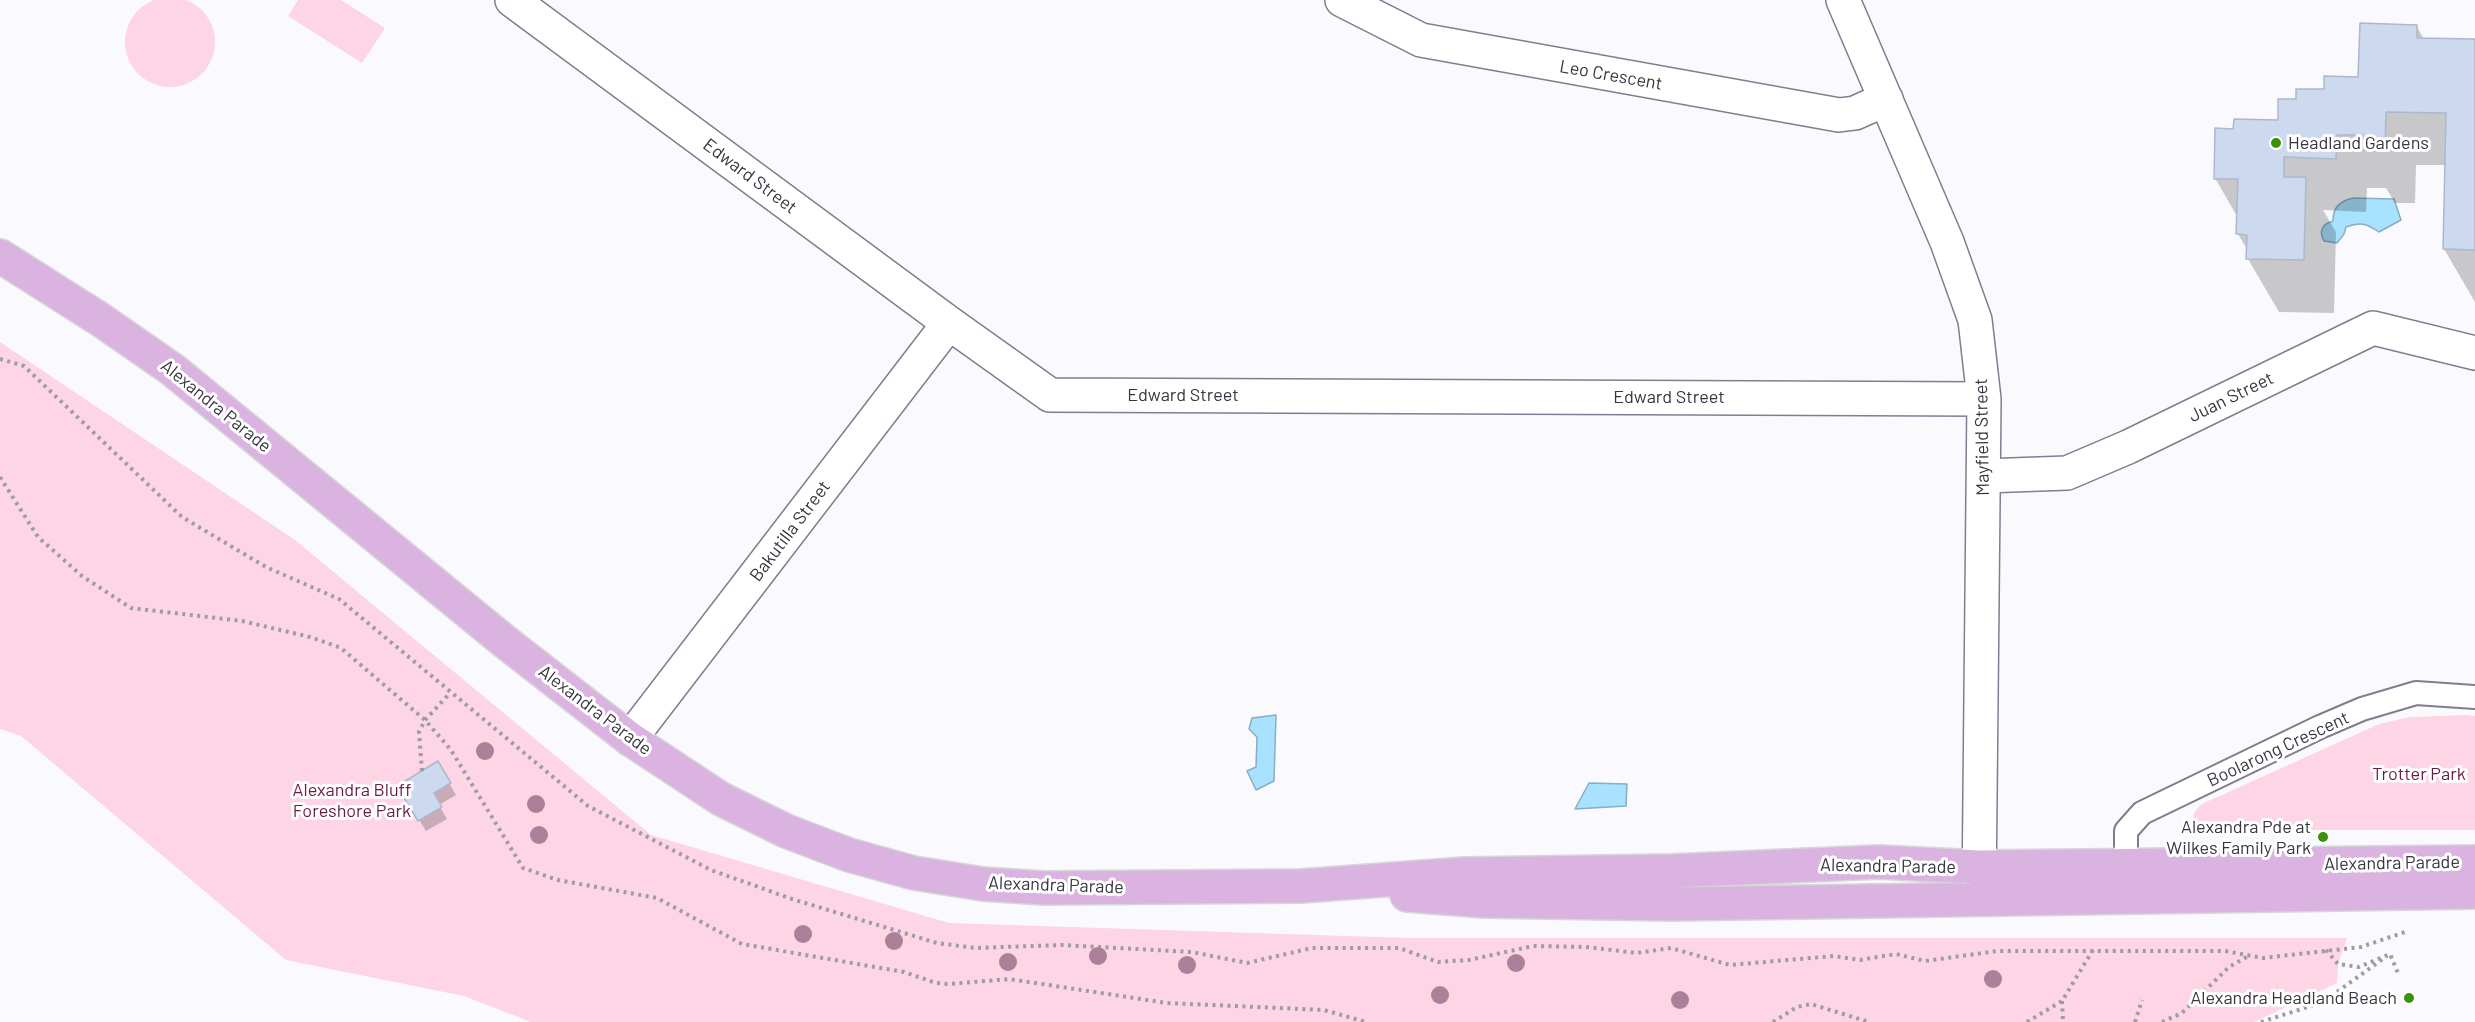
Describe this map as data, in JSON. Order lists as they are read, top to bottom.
{
  "streets": {
    "main road": ["Alexandra Parade"],
    "street": [
      "Leo Crescent",
      "Edward Street",
      "Juan Street",
      "Mayfield Street",
      "Bakutilla Street"
    ],
    "lane": ["Boolarong Crescent"]
  },
  "crossings": [
    ["Leo Crescent", "Mayfield Street"],
    ["Edward Street", "Mayfield Street"],
    ["Edward Street", "Bakutilla Street"],
    ["Juan Street", "Mayfield Street"],
    ["Alexandra Parade", "Mayfield Street"],
    ["Alexandra Parade", "Bakutilla Street"],
    ["Alexandra Parade", "Boolarong Crescent"]
  ],
  "parks": ["Trotter Park", "Alexandra Bluff Foreshore Park"],
  "places": ["Headland Gardens", "Alexandra Pde at Wilkes Family Park", "Alexandra Headland Beach"]
}
